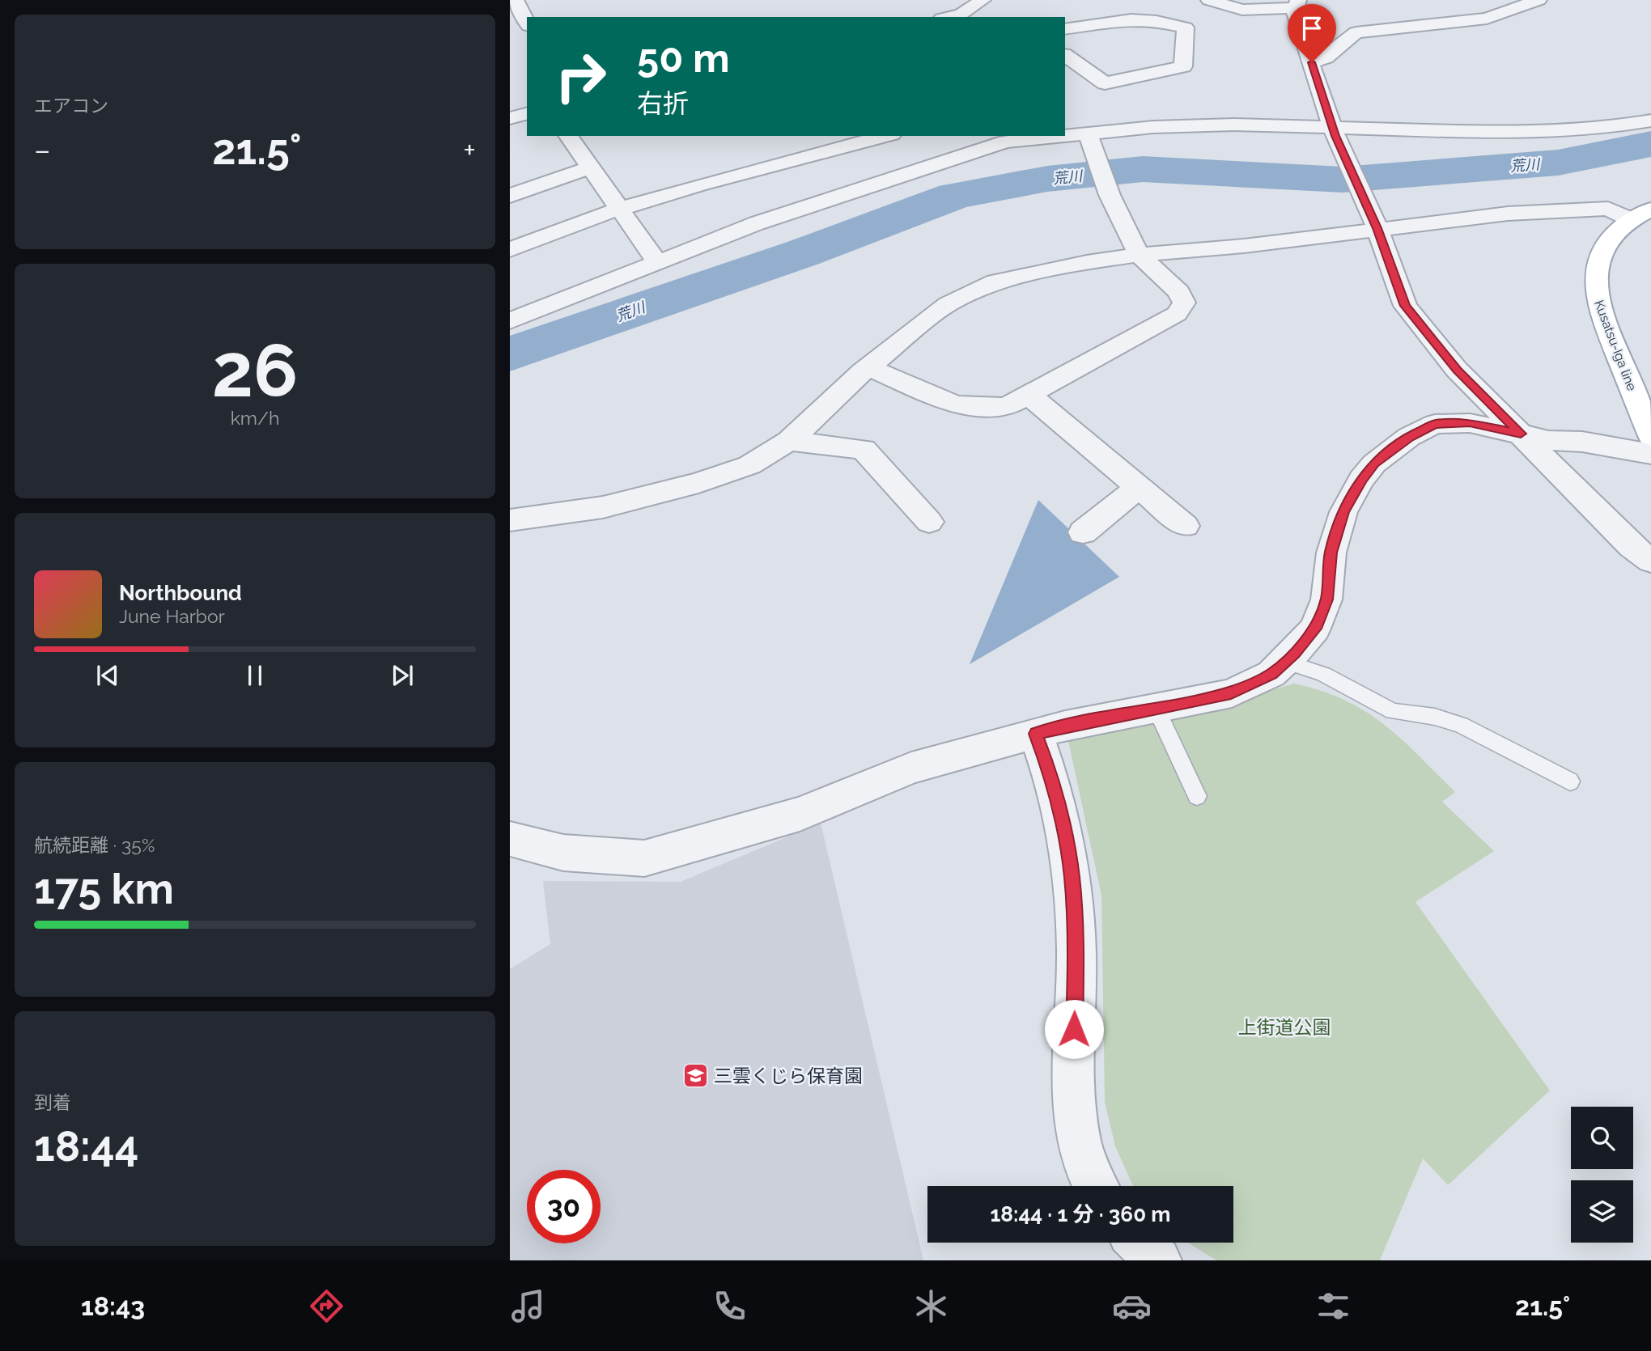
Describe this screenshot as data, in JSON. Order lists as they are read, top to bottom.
{
  "streets": {
    "main road": ["Kusatsu-Iga line"]
  },
  "water": ["荒川"],
  "parks": ["上街道公園"],
  "places": {
    "school or university": ["三雲くじら保育園"]
  },
  "page": {
    "tile": [
      "エアコン",
      ["26", "km/h"],
      ["航続距離 · 35%", "175 km"],
      ["到着", "18:44"]
    ],
    "turn": ["50 m", "右折"],
    "heat": ["−", "21.5°", "+"],
    "song": ["Northbound", "June Harbor"],
    "limit": "30",
    "trip": "18:44 · 1 分 · 360 m",
    "tabs": ["18:43", "21.5°"]
  }
}
